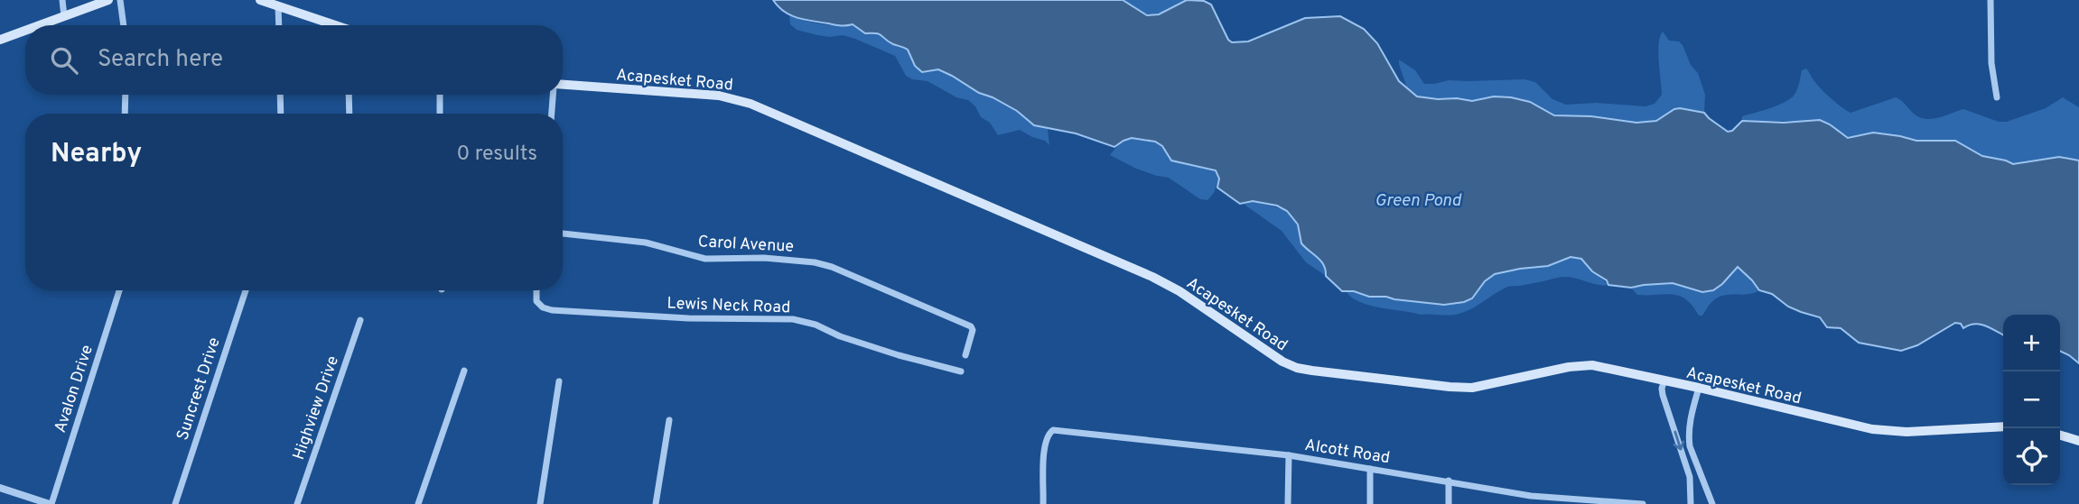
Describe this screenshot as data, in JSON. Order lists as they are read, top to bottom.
{
  "streets": {
    "main road": ["Acapesket Road"],
    "street": [
      "Carol Avenue",
      "Lewis Neck Road",
      "Avalon Drive",
      "Suncrest Drive",
      "Highview Drive",
      "Alcott Road"
    ]
  },
  "water": ["Green Pond"],
  "page": {
    "search": "Search here",
    "heading": ["Nearby", "0 results"],
    "map_buttons": ["+", "−"]
  }
}
